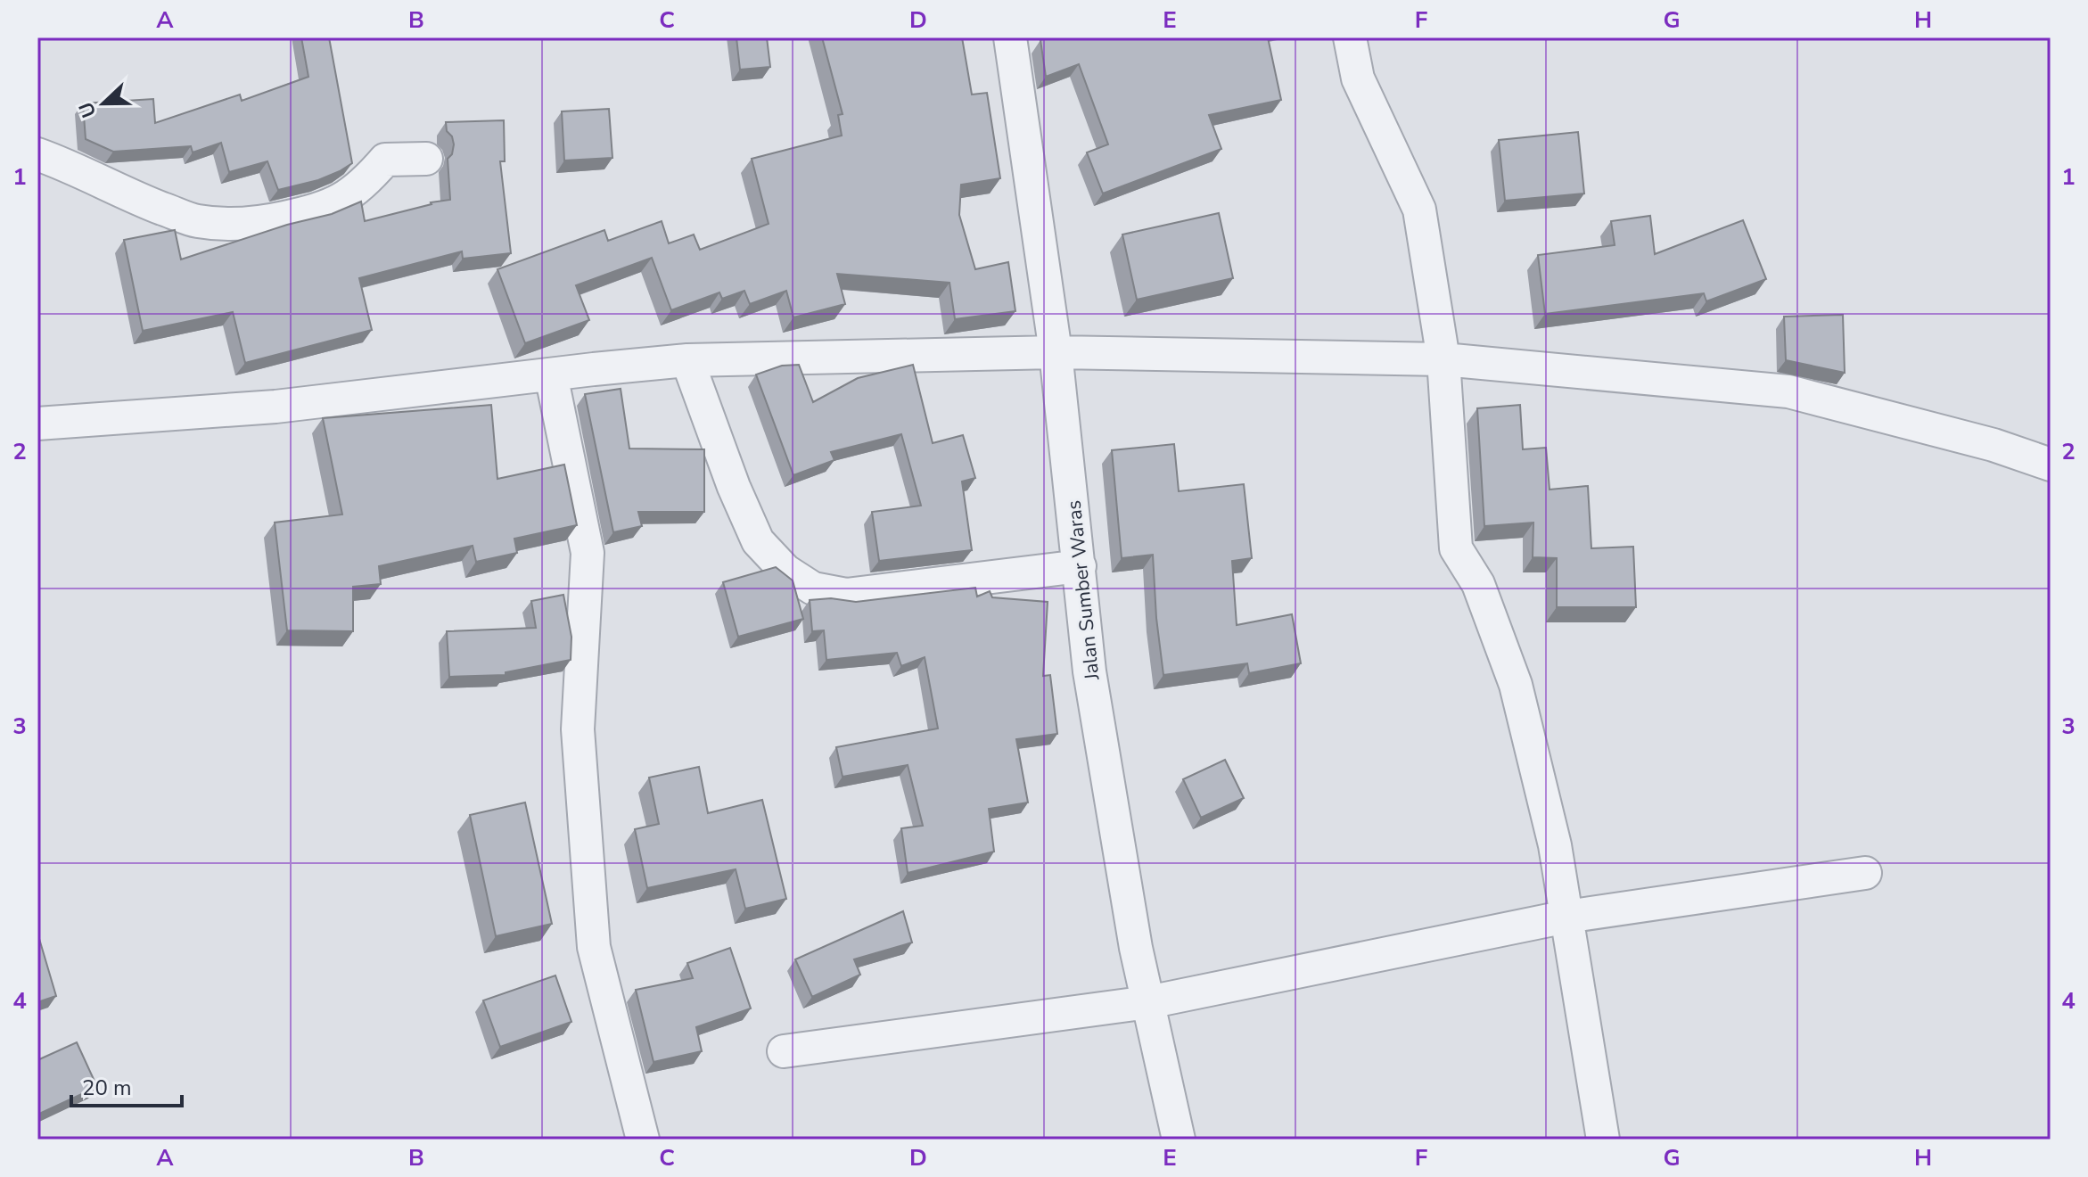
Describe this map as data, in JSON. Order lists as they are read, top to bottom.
{
  "streets": {
    "street": ["Jalan Sumber Waras"]
  },
  "scale_bar": "20 m",
  "north": "left",
  "grid": {
    "columns": [
      "A",
      "B",
      "C",
      "D",
      "E",
      "F",
      "G",
      "H"
    ],
    "rows": [
      "1",
      "2",
      "3",
      "4"
    ]
  }
}
